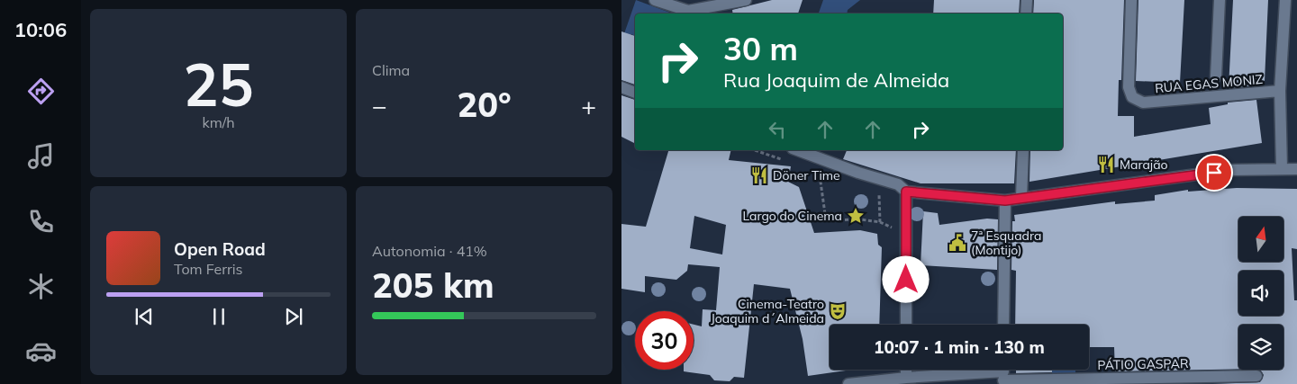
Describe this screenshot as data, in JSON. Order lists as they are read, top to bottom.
{
  "streets": {
    "street": ["RUA EGAS MONIZ", "PÁTIO GASPAR"]
  },
  "places": {
    "restaurant": ["Marajão", "Döner Time"],
    "place": ["Largo do Cinema"],
    "public building": ["7ª Esquadra (Montijo)"],
    "theatre": ["Cinema-Teatro Joaquim d´Almeida"]
  },
  "north": "top",
  "page": {
    "tabs": "10:06",
    "tile": [
      ["25", "km/h"],
      "Clima",
      ["Autonomia · 41%", "205 km"]
    ],
    "turn": ["30 m", "Rua Joaquim de Almeida"],
    "heat": ["−", "20°", "+"],
    "song": ["Open Road", "Tom Ferris"],
    "limit": "30",
    "trip": "10:07 · 1 min · 130 m"
  }
}
